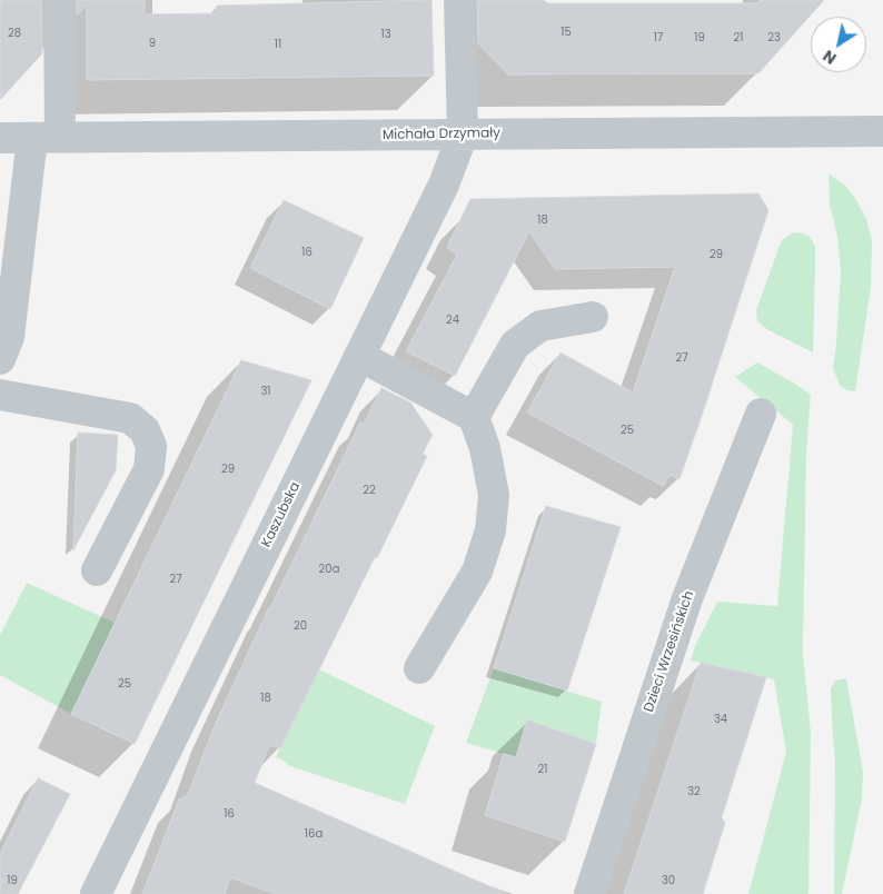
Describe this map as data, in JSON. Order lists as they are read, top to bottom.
{
  "streets": {
    "street": ["Michała Drzymały", "Kaszubska", "Dzieci Wrzesińskich"]
  },
  "crossings": [
    ["Michała Drzymały", "Kaszubska"]
  ],
  "house_numbers": [
    "15",
    "28",
    "13",
    "17",
    "19",
    "21",
    "23",
    "9",
    "11",
    "18",
    "16",
    "29",
    "24",
    "27",
    "31",
    "25",
    "29",
    "22",
    "20a",
    "27",
    "20",
    "25",
    "18",
    "34",
    "21",
    "32",
    "16",
    "16a",
    "19",
    "30"
  ],
  "north": "bottom left"
}
